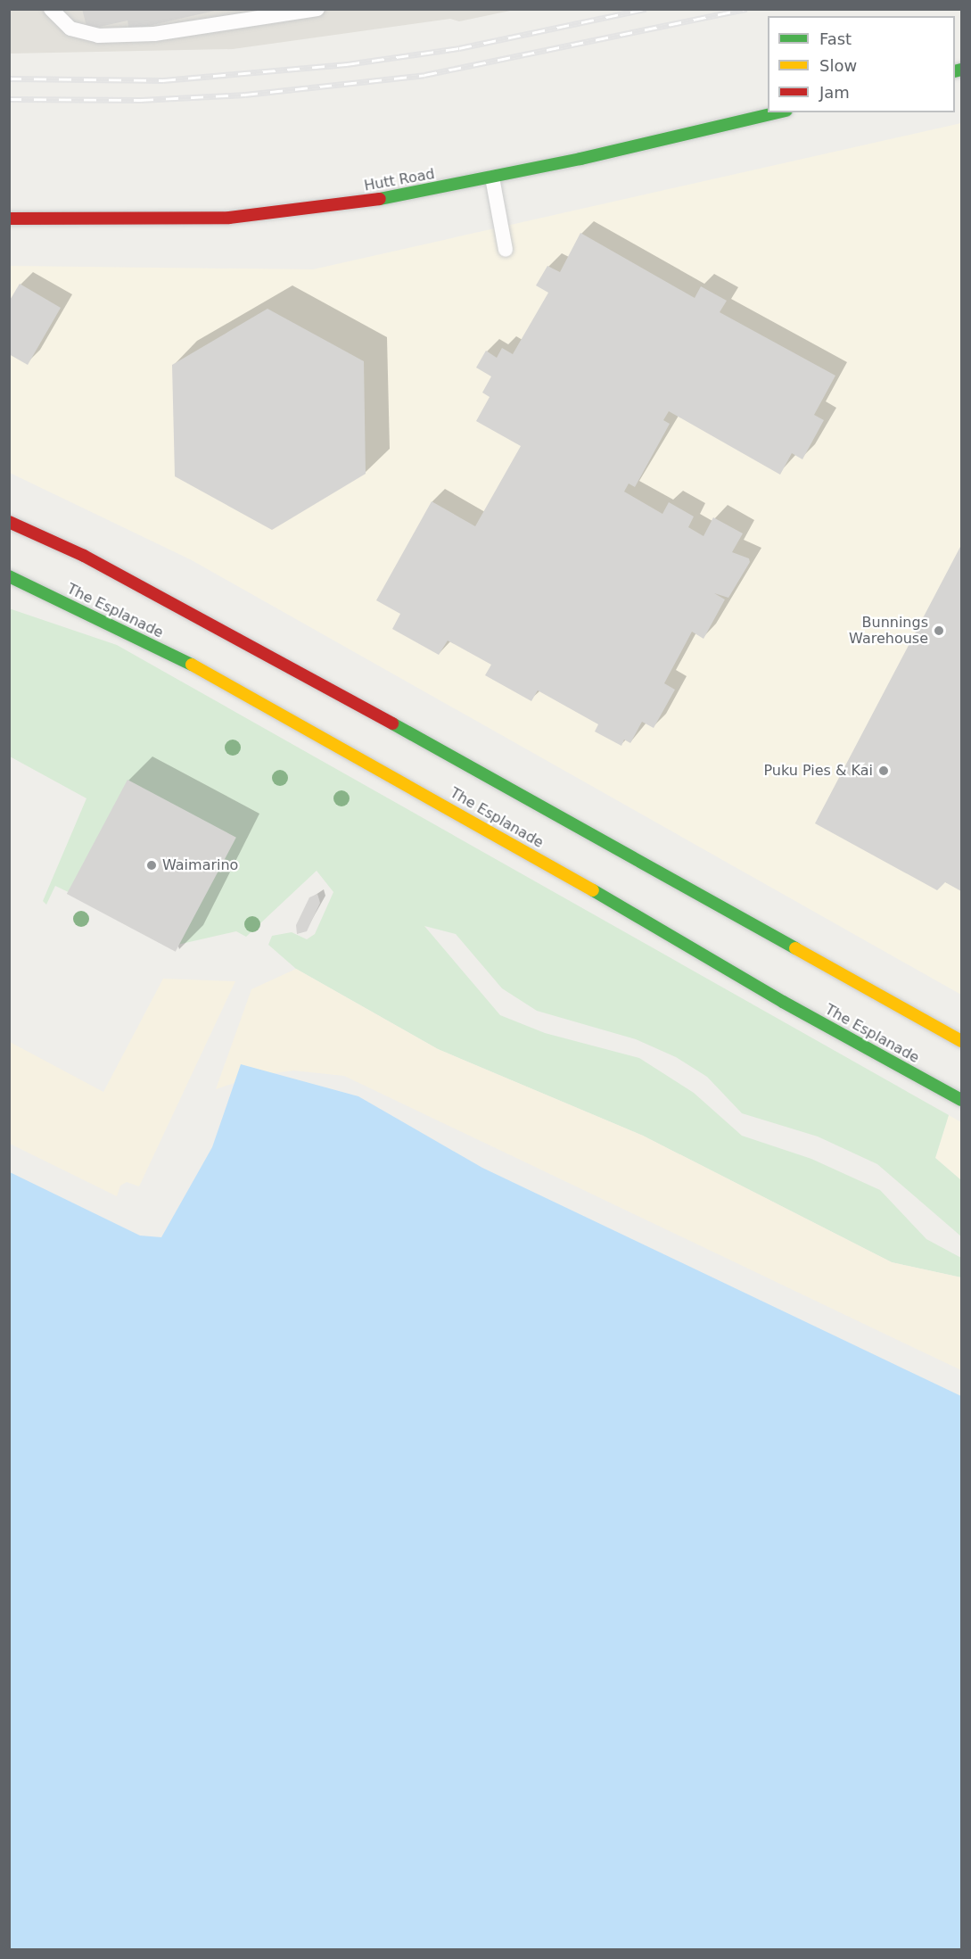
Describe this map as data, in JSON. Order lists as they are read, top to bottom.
{
  "streets": {
    "main road": ["Hutt Road", "The Esplanade"]
  },
  "places": ["Bunnings Warehouse", "Puku Pies & Kai", "Waimarino"],
  "legend": ["Fast", "Slow", "Jam"]
}
